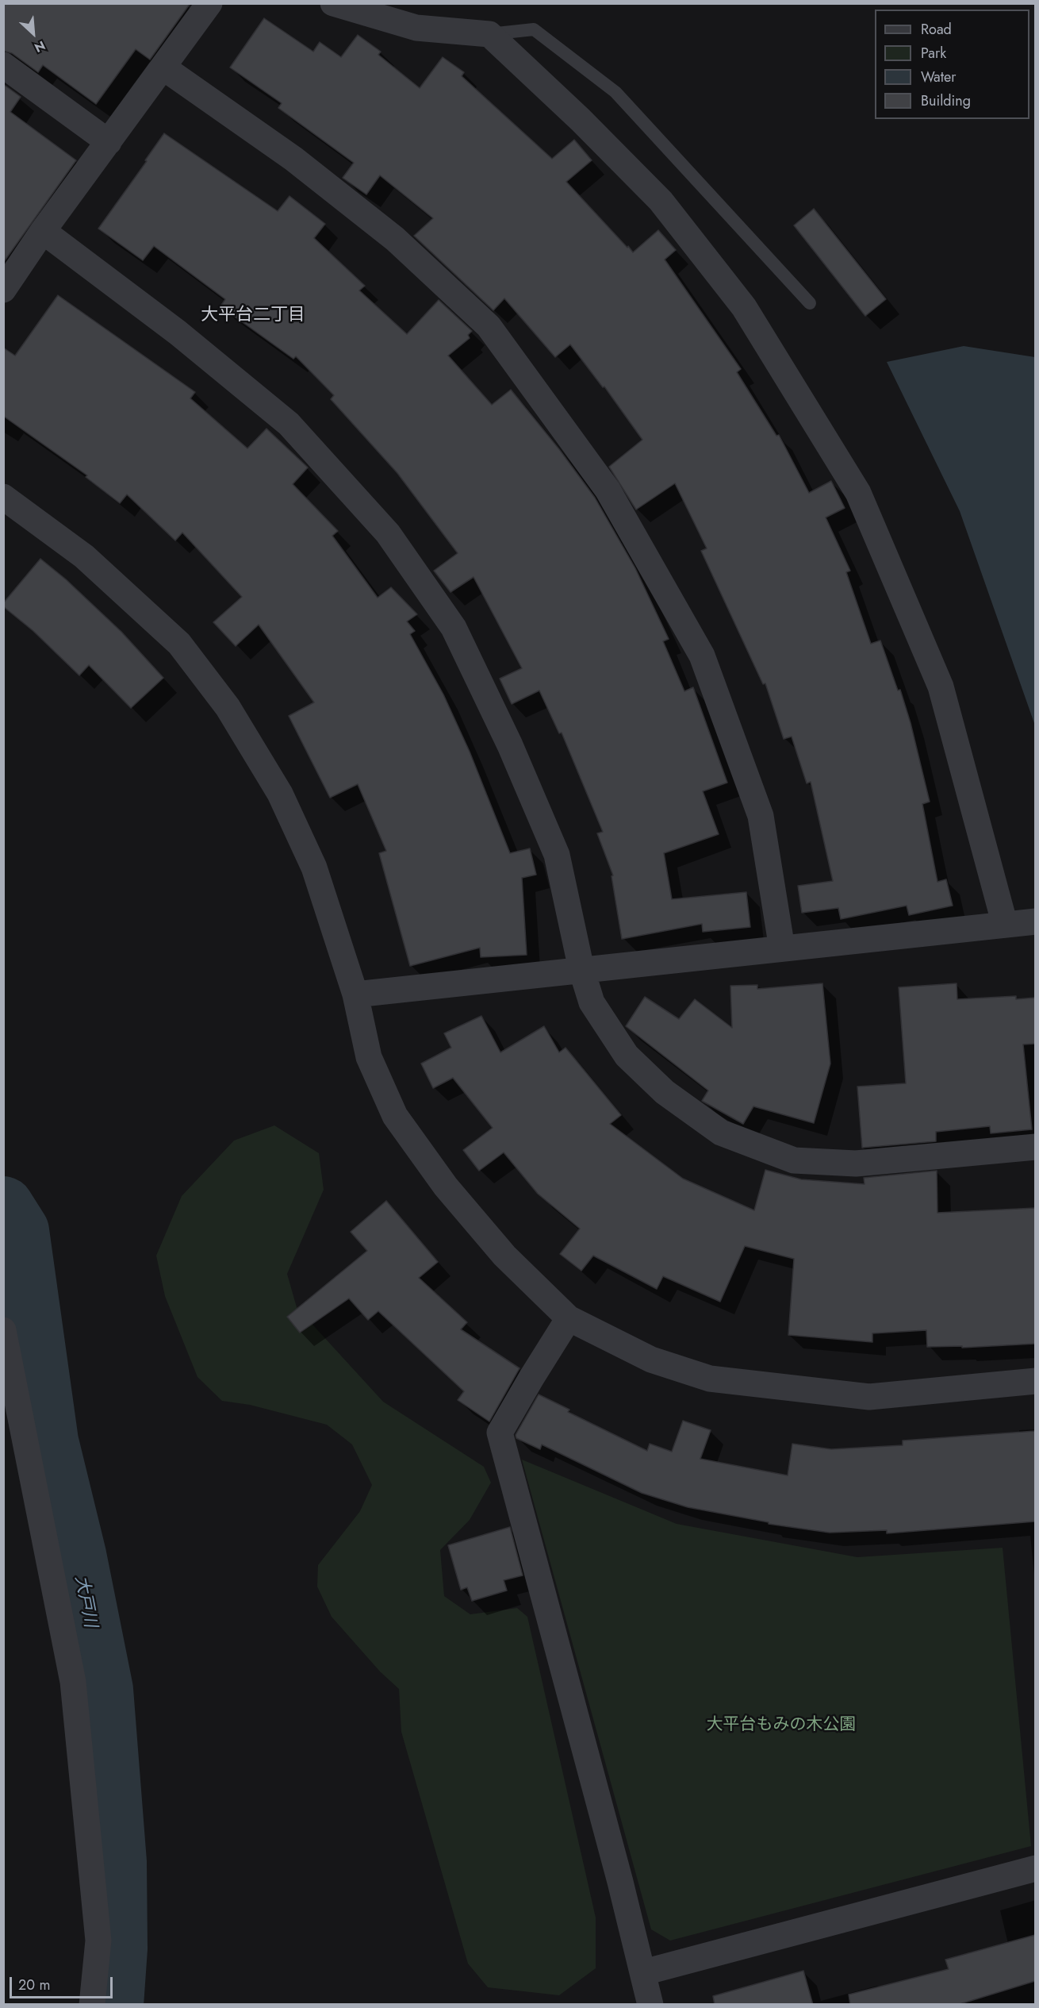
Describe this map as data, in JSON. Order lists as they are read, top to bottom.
{
  "districts": ["大平台二丁目"],
  "water": ["大戸川"],
  "parks": ["大平台もみの木公園"],
  "legend": [
    "Road",
    "Park",
    "Water",
    "Building"
  ],
  "scale_bar": "20 m",
  "north": "bottom right"
}
